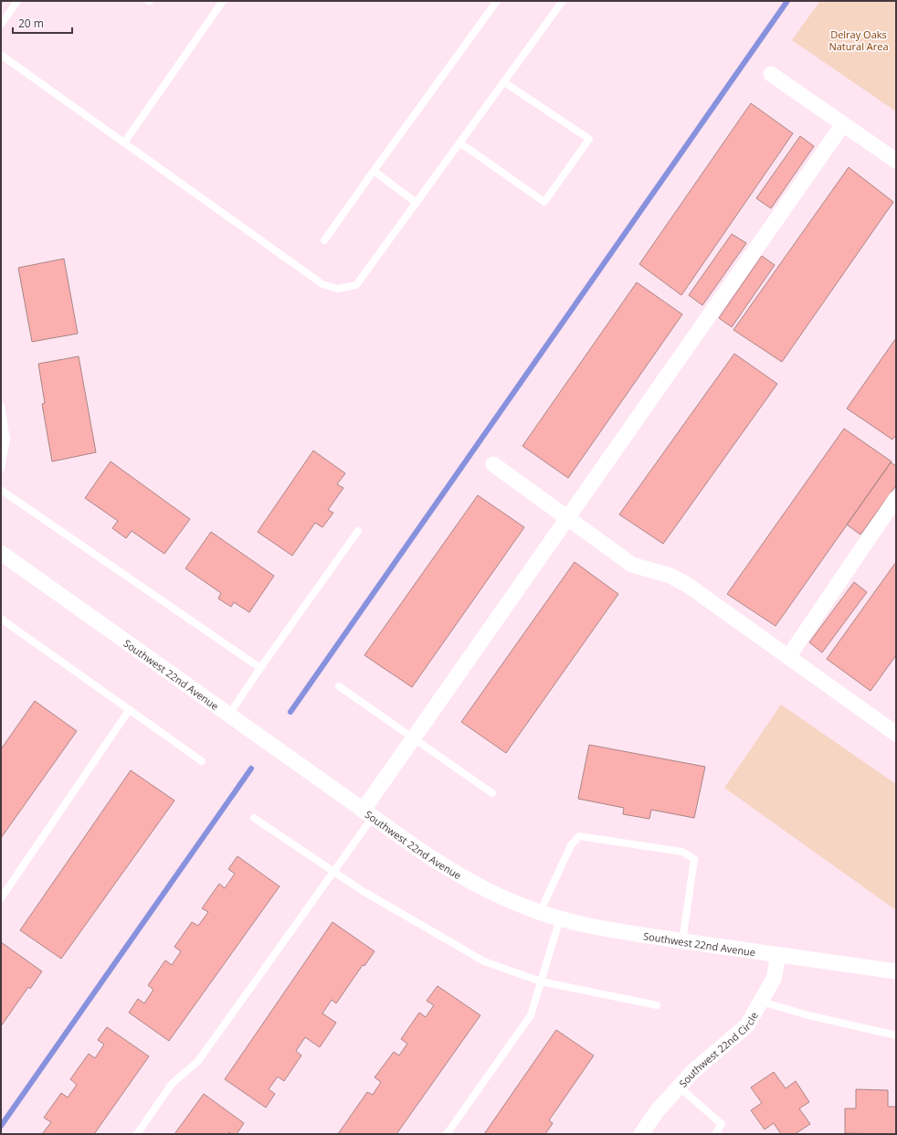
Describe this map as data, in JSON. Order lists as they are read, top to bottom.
{
  "streets": {
    "street": ["Southwest 22nd Avenue", "Southwest 22nd Circle"]
  },
  "crossings": [
    ["Southwest 22nd Avenue", "Southwest 22nd Circle"]
  ],
  "parks": ["Delray Oaks Natural Area"],
  "scale_bar": "20 m"
}
